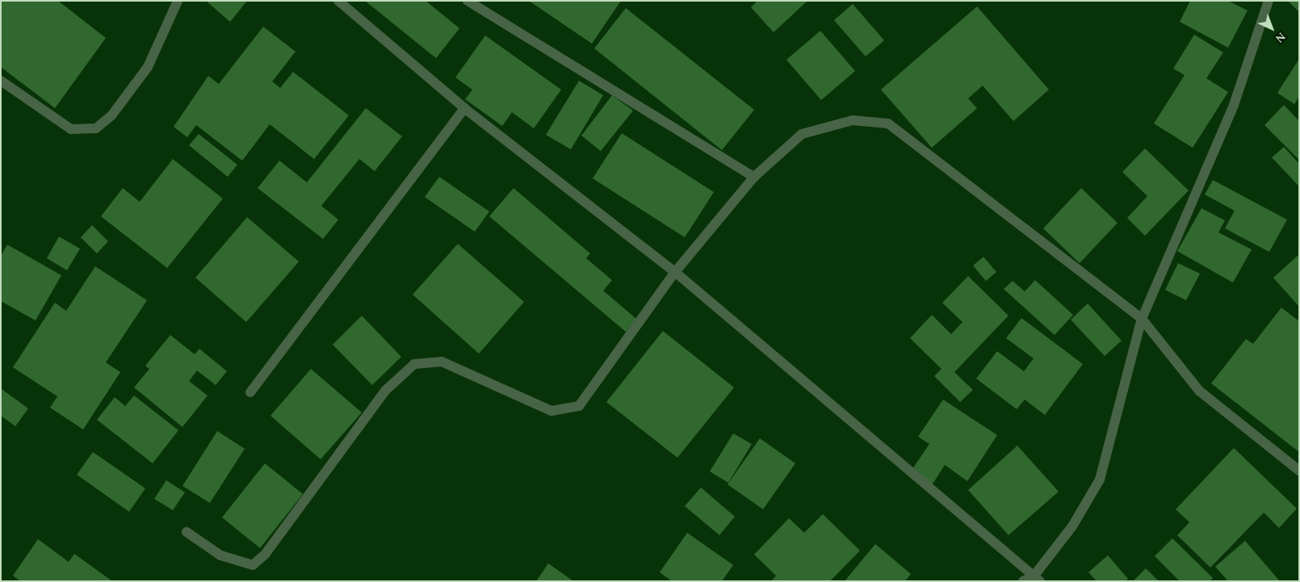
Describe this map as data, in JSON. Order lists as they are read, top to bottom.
{
  "north": "bottom right"
}
